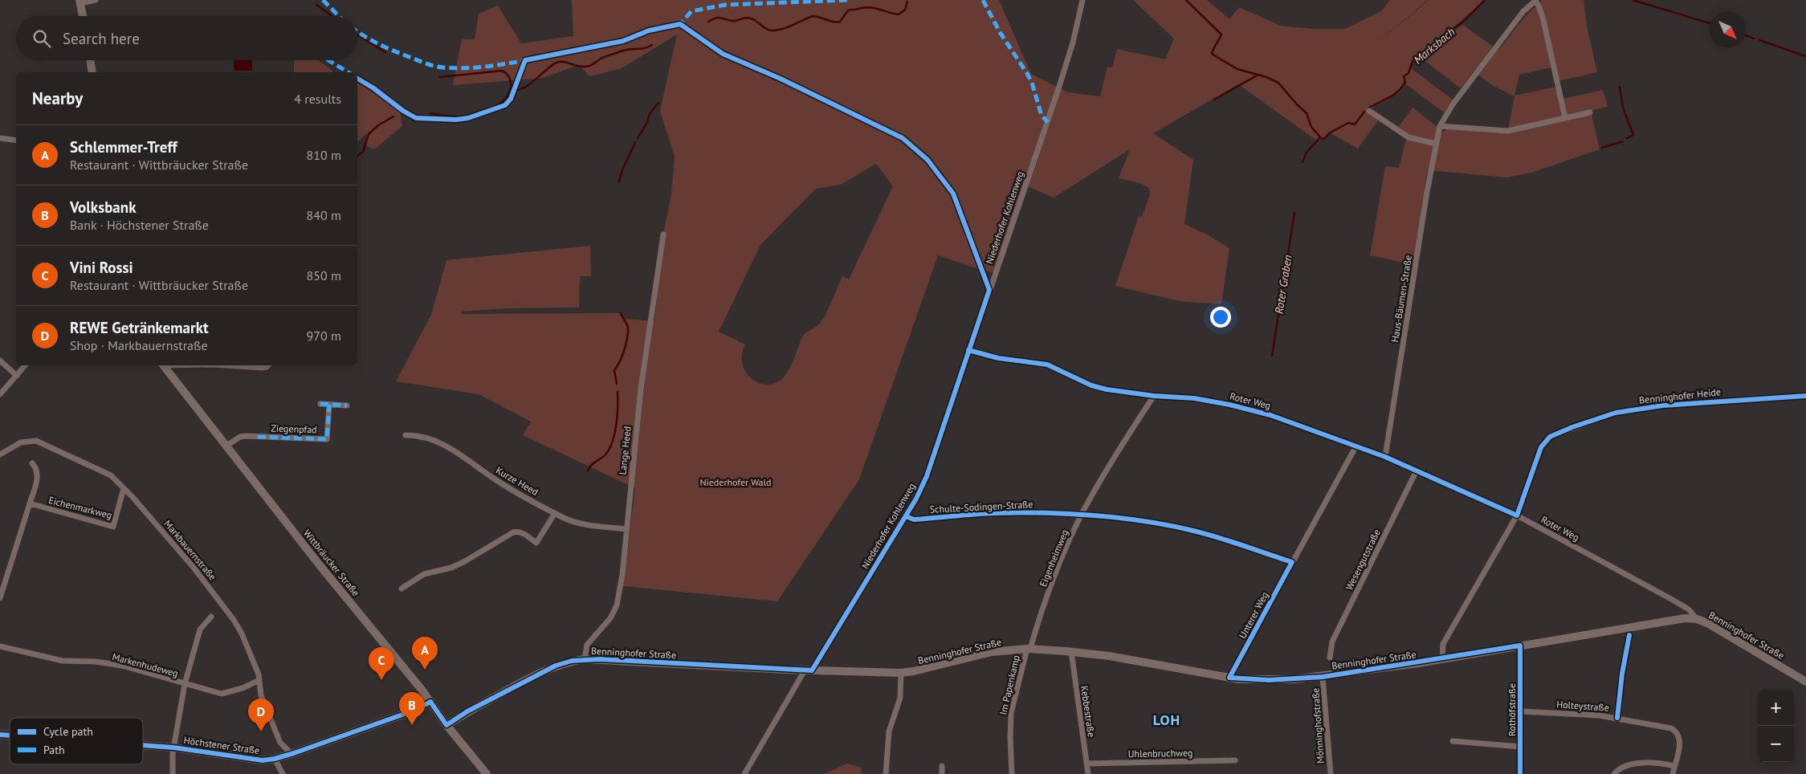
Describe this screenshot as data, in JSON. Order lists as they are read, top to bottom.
{
  "streets": {
    "main road": ["Wittbräucker Straße", "Benninghofer Straße", "Höchstener Straße"],
    "street": [
      "Niederhofer Kohlenweg",
      "Haus-Bäumen-Straße",
      "Benninghofer Heide",
      "Roter Weg",
      "Ziegenpfad",
      "Lange Heed",
      "Kurze Heed",
      "Schulte-Sodingen-Straße",
      "Eichenmarkweg",
      "Markbauernstraße",
      "Eigenheimweg",
      "Wesengutstraße",
      "Unterer Weg",
      "Markenhudeweg",
      "Im Papenkamp",
      "Holteystraße",
      "Rothöfstraße",
      "Kebbestraße",
      "Mönninghofstraße",
      "Uhlenbruchweg"
    ]
  },
  "crossings": [
    ["Niederhofer Kohlenweg", "Roter Weg"],
    ["Niederhofer Kohlenweg", "Schulte-Sodingen-Straße"],
    ["Niederhofer Kohlenweg", "Benninghofer Straße"],
    ["Haus-Bäumen-Straße", "Roter Weg"],
    ["Benninghofer Heide", "Roter Weg"],
    ["Benninghofer Heide", "Benninghofer Straße"],
    ["Roter Weg", "Eigenheimweg"],
    ["Roter Weg", "Wesengutstraße"],
    ["Roter Weg", "Unterer Weg"],
    ["Roter Weg", "Benninghofer Straße"],
    ["Ziegenpfad", "Wittbräucker Straße"],
    ["Lange Heed", "Kurze Heed"],
    ["Lange Heed", "Benninghofer Straße"],
    ["Schulte-Sodingen-Straße", "Eigenheimweg"],
    ["Schulte-Sodingen-Straße", "Unterer Weg"],
    ["Eichenmarkweg", "Markbauernstraße"],
    ["Markbauernstraße", "Markenhudeweg"],
    ["Markbauernstraße", "Höchstener Straße"],
    ["Eigenheimweg", "Benninghofer Straße"],
    ["Eigenheimweg", "Im Papenkamp"],
    ["Wittbräucker Straße", "Benninghofer Straße"],
    ["Wittbräucker Straße", "Höchstener Straße"],
    ["Unterer Weg", "Benninghofer Straße"],
    ["Benninghofer Straße", "Im Papenkamp"],
    ["Benninghofer Straße", "Rothöfstraße"],
    ["Benninghofer Straße", "Kebbestraße"],
    ["Benninghofer Straße", "Mönninghofstraße"],
    ["Holteystraße", "Rothöfstraße"],
    ["Kebbestraße", "Uhlenbruchweg"]
  ],
  "districts": ["LOH"],
  "water": ["Marksbach", "Roter Graben"],
  "parks": ["Niederhofer Wald"],
  "legend": ["Cycle path", "Path"],
  "north": "bottom right",
  "page": {
    "search": "Search here",
    "heading": ["Nearby", "4 results"],
    "list": [
      {
        "mark": "A",
        "name": "Schlemmer-Treff",
        "note": "Restaurant · Wittbräucker Straße",
        "value": "810 m"
      },
      {
        "mark": "B",
        "name": "Volksbank",
        "note": "Bank · Höchstener Straße",
        "value": "840 m"
      },
      {
        "mark": "C",
        "name": "Vini Rossi",
        "note": "Restaurant · Wittbräucker Straße",
        "value": "850 m"
      },
      {
        "mark": "D",
        "name": "REWE Getränkemarkt",
        "note": "Shop · Markbauernstraße",
        "value": "970 m"
      }
    ],
    "pins": [
      "A",
      "C",
      "B",
      "D"
    ],
    "map_buttons": ["+", "−"]
  }
}
